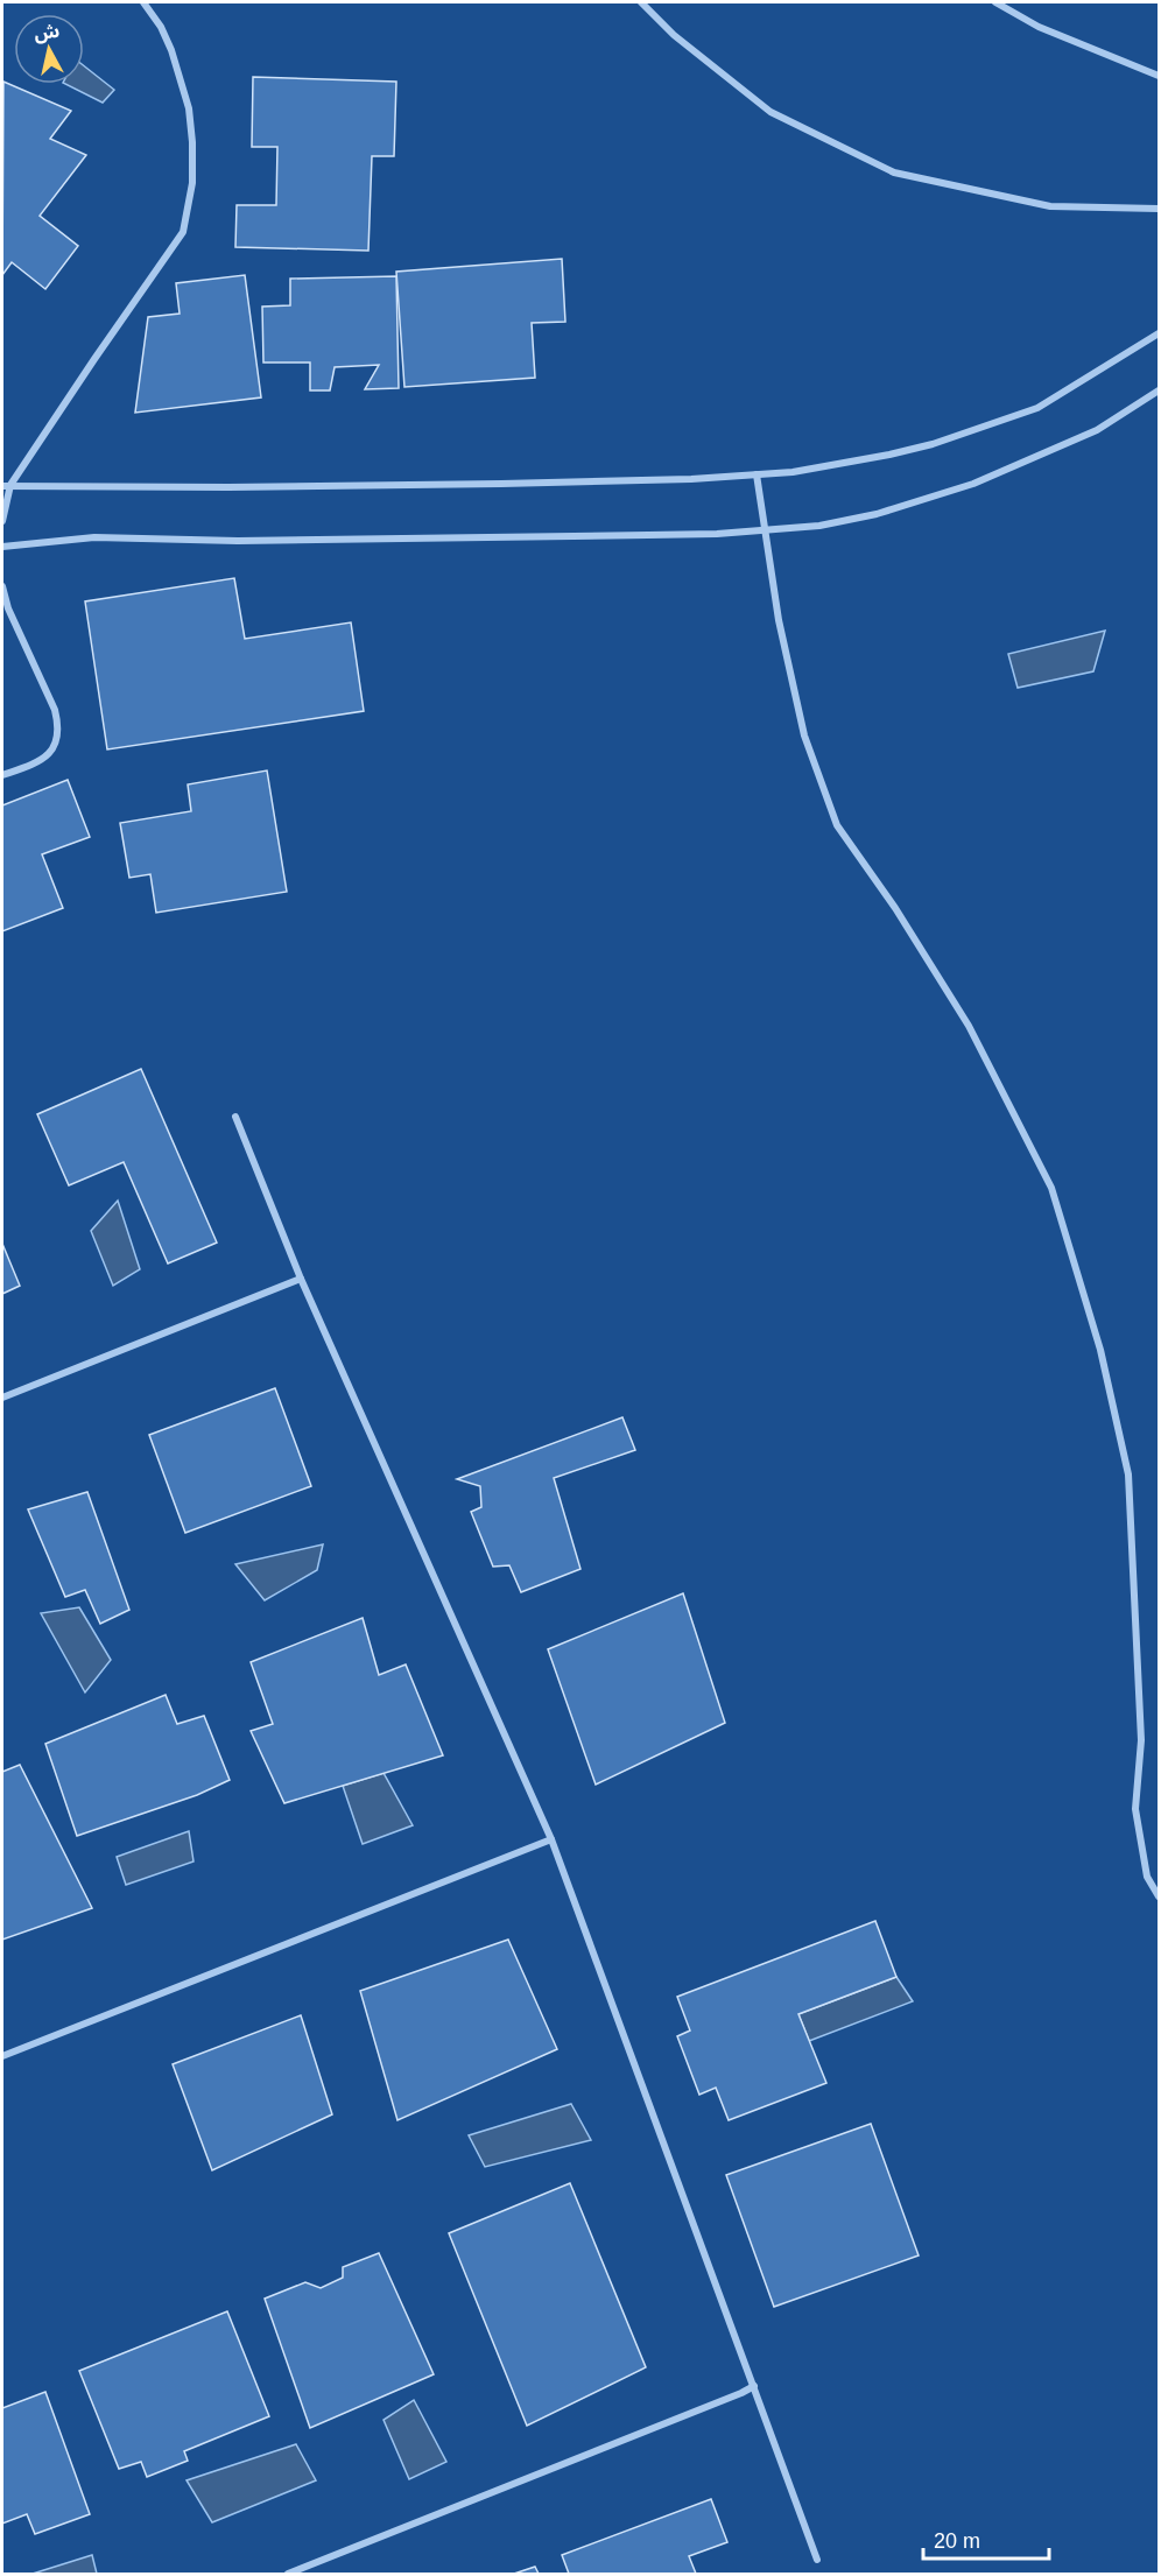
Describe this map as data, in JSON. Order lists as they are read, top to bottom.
{
  "scale_bar": "20 m",
  "north": "top"
}
